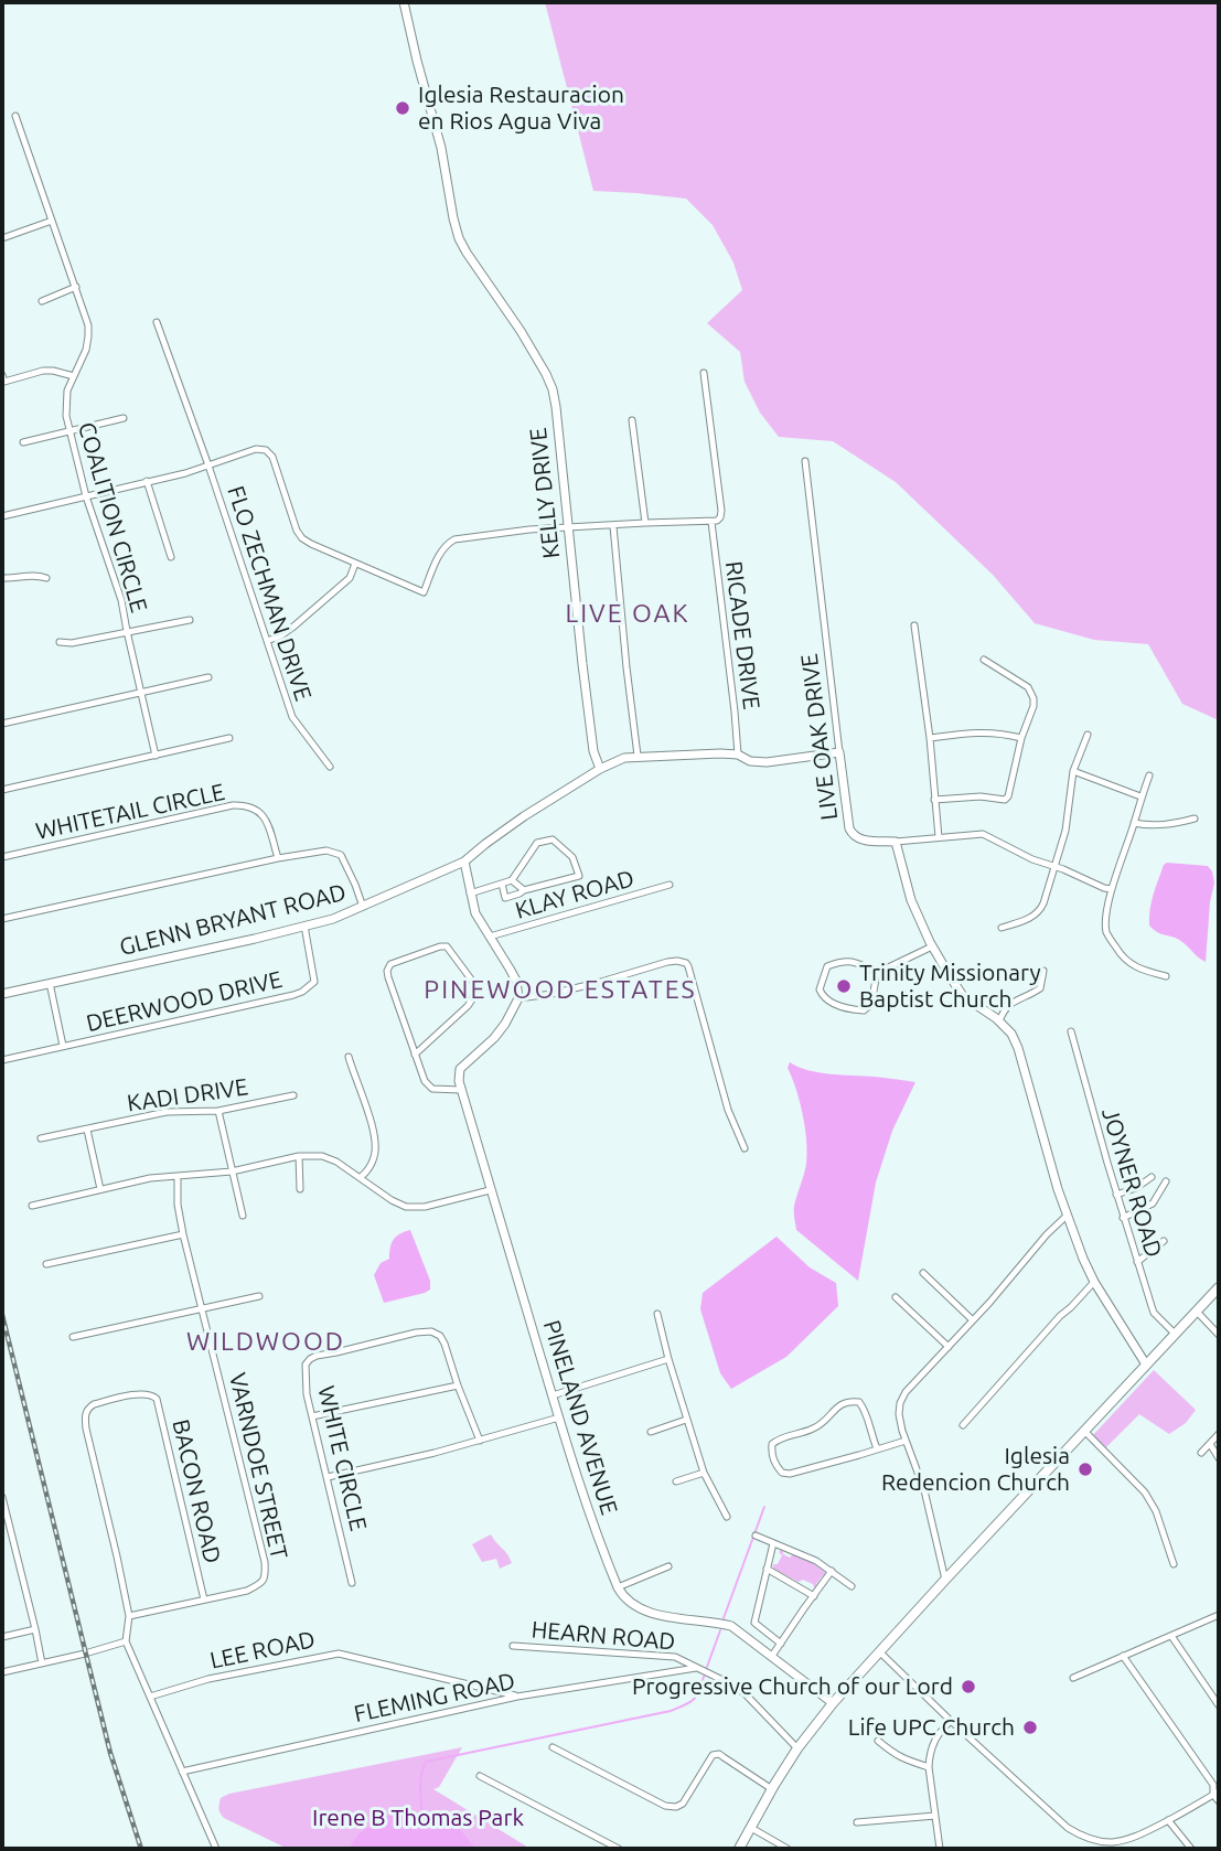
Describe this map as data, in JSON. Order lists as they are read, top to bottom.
{
  "streets": {
    "street": [
      "KELLY DRIVE",
      "COALITION CIRCLE",
      "FLO ZECHMAN DRIVE",
      "RICADE DRIVE",
      "LIVE OAK DRIVE",
      "WHITETAIL CIRCLE",
      "KLAY ROAD",
      "GLENN BRYANT ROAD",
      "DEERWOOD DRIVE",
      "KADI DRIVE",
      "JOYNER ROAD",
      "PINELAND AVENUE",
      "WHITE CIRCLE",
      "VARNDOE STREET",
      "BACON ROAD",
      "HEARN ROAD",
      "LEE ROAD",
      "FLEMING ROAD"
    ]
  },
  "crossings": [
    ["GLENN BRYANT ROAD", "DEERWOOD DRIVE"],
    ["VARNDOE STREET", "BACON ROAD"],
    ["HEARN ROAD", "FLEMING ROAD"],
    ["LEE ROAD", "FLEMING ROAD"]
  ],
  "districts": ["LIVE OAK", "PINEWOOD ESTATES", "WILDWOOD"],
  "parks": ["Irene B Thomas Park"],
  "places": [
    "Iglesia Restauracion en Rios Agua Viva",
    "Trinity Missionary Baptist Church",
    "Iglesia Redencion Church",
    "Progressive Church of our Lord",
    "Life UPC Church"
  ]
}
